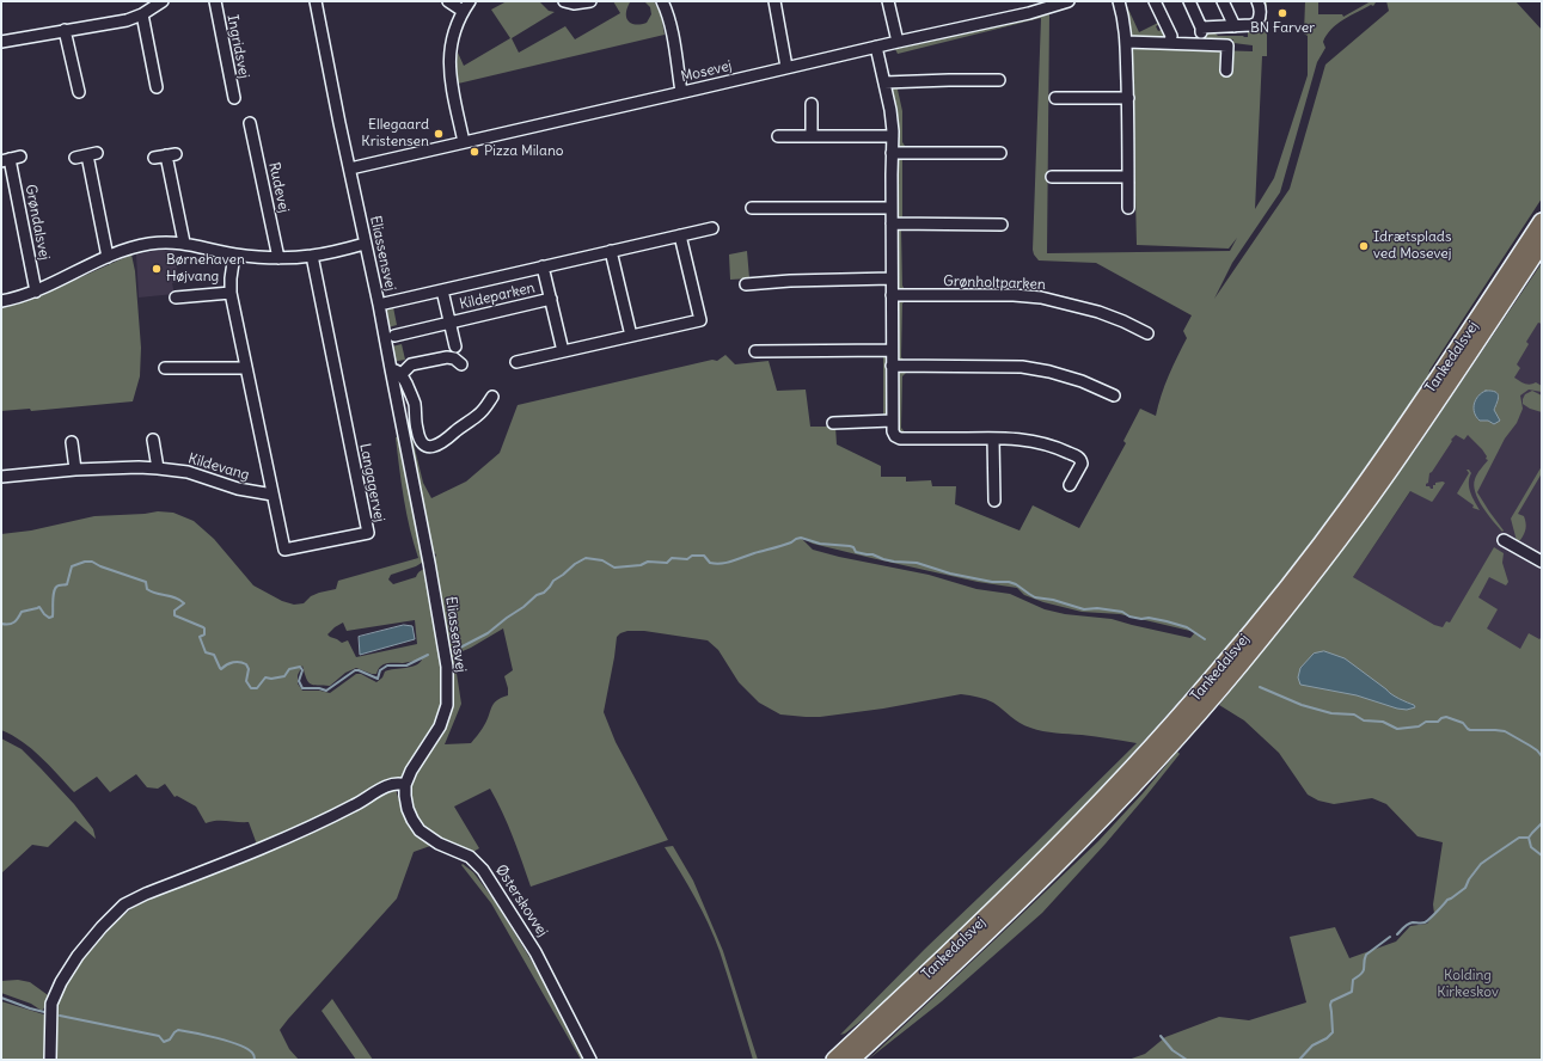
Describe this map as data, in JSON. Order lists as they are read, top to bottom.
{
  "streets": {
    "highway": ["Tankedalsvej"],
    "street": [
      "Ingridsvej",
      "Mosevej",
      "Rudevej",
      "Grøndalsvej",
      "Eliassensvej",
      "Grønholtparken",
      "Kildeparken",
      "Kildevang",
      "Langagervej",
      "Østerskovvej"
    ]
  },
  "crossings": [
    ["Mosevej", "Eliassensvej"],
    ["Eliassensvej", "Kildeparken"],
    ["Eliassensvej", "Østerskovvej"],
    ["Kildevang", "Langagervej"]
  ],
  "parks": ["Kolding Kirkeskov"],
  "places": [
    "BN Farver",
    "Ellegaard Kristensen",
    "Pizza Milano",
    "Idrætsplads ved Mosevej",
    "Børnehaven Højvang"
  ]
}
